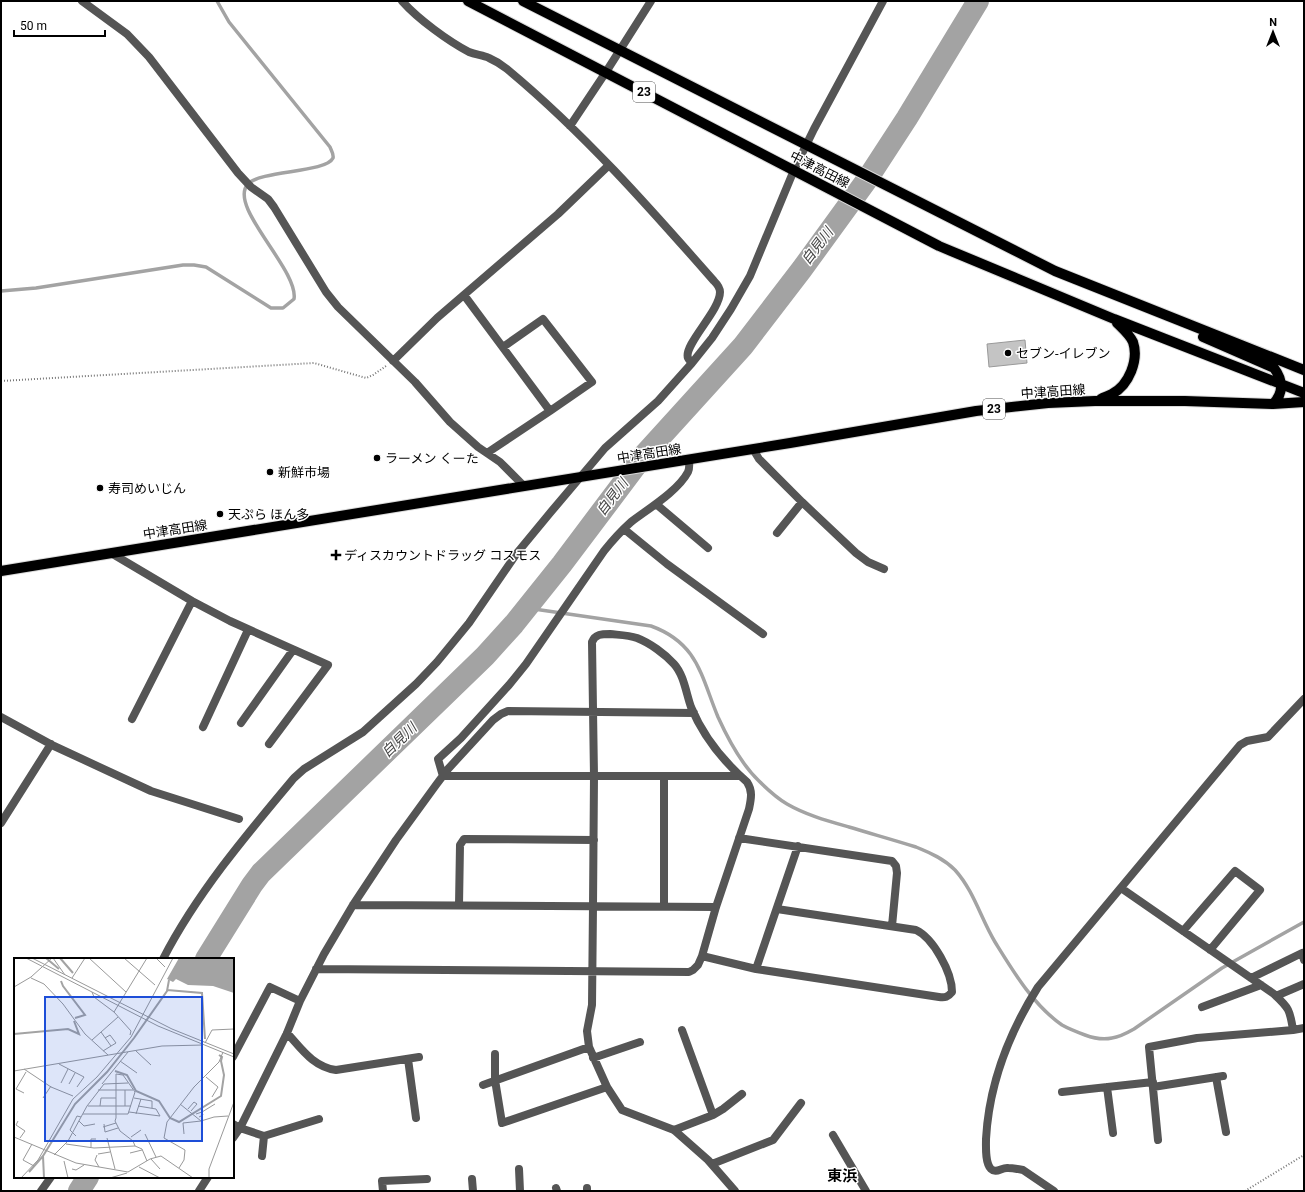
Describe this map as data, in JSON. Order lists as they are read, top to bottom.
{
  "streets": {
    "main road": ["23", "中津高田線"]
  },
  "districts": ["東浜"],
  "water": ["自見川"],
  "places": {
    "other": [
      "セブン-イレブン",
      "ラーメン くーた",
      "新鮮市場",
      "寿司めいじん",
      "天ぷら ほん多"
    ],
    "health": ["ディスカウントドラッグ コスモス"]
  },
  "scale_bar": "50 m",
  "north": "top"
}
